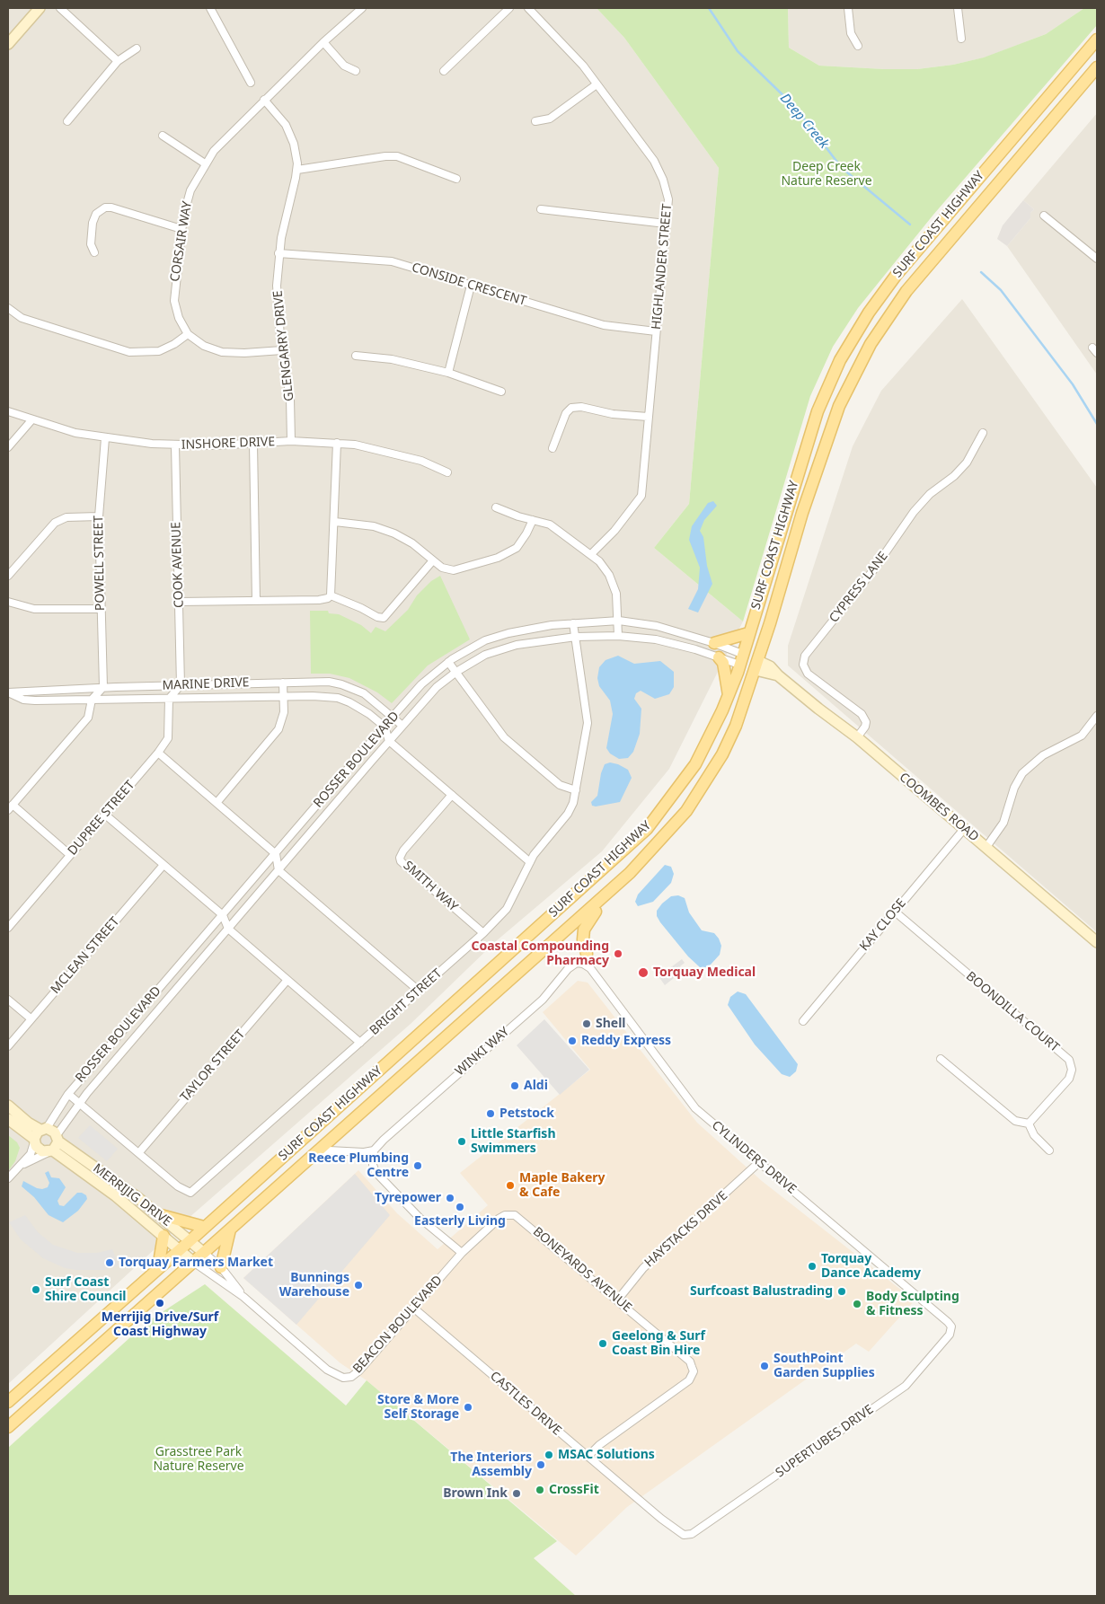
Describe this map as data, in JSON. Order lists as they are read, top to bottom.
{
  "streets": {
    "main road": ["SURF COAST HIGHWAY"],
    "street": [
      "CORSAIR WAY",
      "HIGHLANDER STREET",
      "CONSIDE CRESCENT",
      "GLENGARRY DRIVE",
      "INSHORE DRIVE",
      "POWELL STREET",
      "COOK AVENUE",
      "CYPRESS LANE",
      "MARINE DRIVE",
      "ROSSER BOULEVARD",
      "COOMBES ROAD",
      "DUPREE STREET",
      "SMITH WAY",
      "KAY CLOSE",
      "MCLEAN STREET",
      "BRIGHT STREET",
      "BOONDILLA COURT",
      "WINKI WAY",
      "TAYLOR STREET",
      "CYLINDERS DRIVE",
      "MERRIJIG DRIVE",
      "HAYSTACKS DRIVE",
      "BONEYARDS AVENUE",
      "BEACON BOULEVARD",
      "CASTLES DRIVE",
      "SUPERTUBES DRIVE"
    ]
  },
  "crossings": [
    ["SURF COAST HIGHWAY", "ROSSER BOULEVARD"],
    ["SURF COAST HIGHWAY", "COOMBES ROAD"],
    ["SURF COAST HIGHWAY", "MERRIJIG DRIVE"],
    ["SURF COAST HIGHWAY", "BEACON BOULEVARD"],
    ["CORSAIR WAY", "GLENGARRY DRIVE"],
    ["HIGHLANDER STREET", "CONSIDE CRESCENT"],
    ["CONSIDE CRESCENT", "GLENGARRY DRIVE"],
    ["GLENGARRY DRIVE", "INSHORE DRIVE"],
    ["INSHORE DRIVE", "POWELL STREET"],
    ["INSHORE DRIVE", "COOK AVENUE"],
    ["POWELL STREET", "MARINE DRIVE"],
    ["COOK AVENUE", "MARINE DRIVE"],
    ["CYPRESS LANE", "COOMBES ROAD"],
    ["MARINE DRIVE", "ROSSER BOULEVARD"],
    ["MARINE DRIVE", "DUPREE STREET"],
    ["ROSSER BOULEVARD", "BRIGHT STREET"],
    ["ROSSER BOULEVARD", "MERRIJIG DRIVE"],
    ["COOMBES ROAD", "KAY CLOSE"],
    ["SMITH WAY", "BRIGHT STREET"],
    ["KAY CLOSE", "BOONDILLA COURT"],
    ["BRIGHT STREET", "TAYLOR STREET"],
    ["WINKI WAY", "CYLINDERS DRIVE"],
    ["CYLINDERS DRIVE", "HAYSTACKS DRIVE"],
    ["CYLINDERS DRIVE", "SUPERTUBES DRIVE"],
    ["MERRIJIG DRIVE", "BEACON BOULEVARD"],
    ["HAYSTACKS DRIVE", "BONEYARDS AVENUE"],
    ["BONEYARDS AVENUE", "BEACON BOULEVARD"],
    ["BONEYARDS AVENUE", "CASTLES DRIVE"],
    ["BEACON BOULEVARD", "CASTLES DRIVE"],
    ["CASTLES DRIVE", "SUPERTUBES DRIVE"]
  ],
  "water": ["Deep Creek"],
  "parks": ["Deep Creek Nature Reserve", "Grasstree Park Nature Reserve"],
  "places": [
    "Coastal Compounding Pharmacy",
    "Torquay Medical",
    "Shell",
    "Reddy Express",
    "Aldi",
    "Petstock",
    "Little Starfish Swimmers",
    "Reece Plumbing Centre",
    "Maple Bakery & Cafe",
    "Tyrepower",
    "Easterly Living",
    "Torquay Farmers Market",
    "Torquay Dance Academy",
    "Bunnings Warehouse",
    "Surf Coast Shire Council",
    "Surfcoast Balustrading",
    "Merrijig Drive/Surf Coast Highway",
    "Body Sculpting & Fitness",
    "Geelong & Surf Coast Bin Hire",
    "SouthPoint Garden Supplies",
    "Store & More Self Storage",
    "MSAC Solutions",
    "The Interiors Assembly",
    "CrossFit",
    "Brown Ink"
  ]
}
